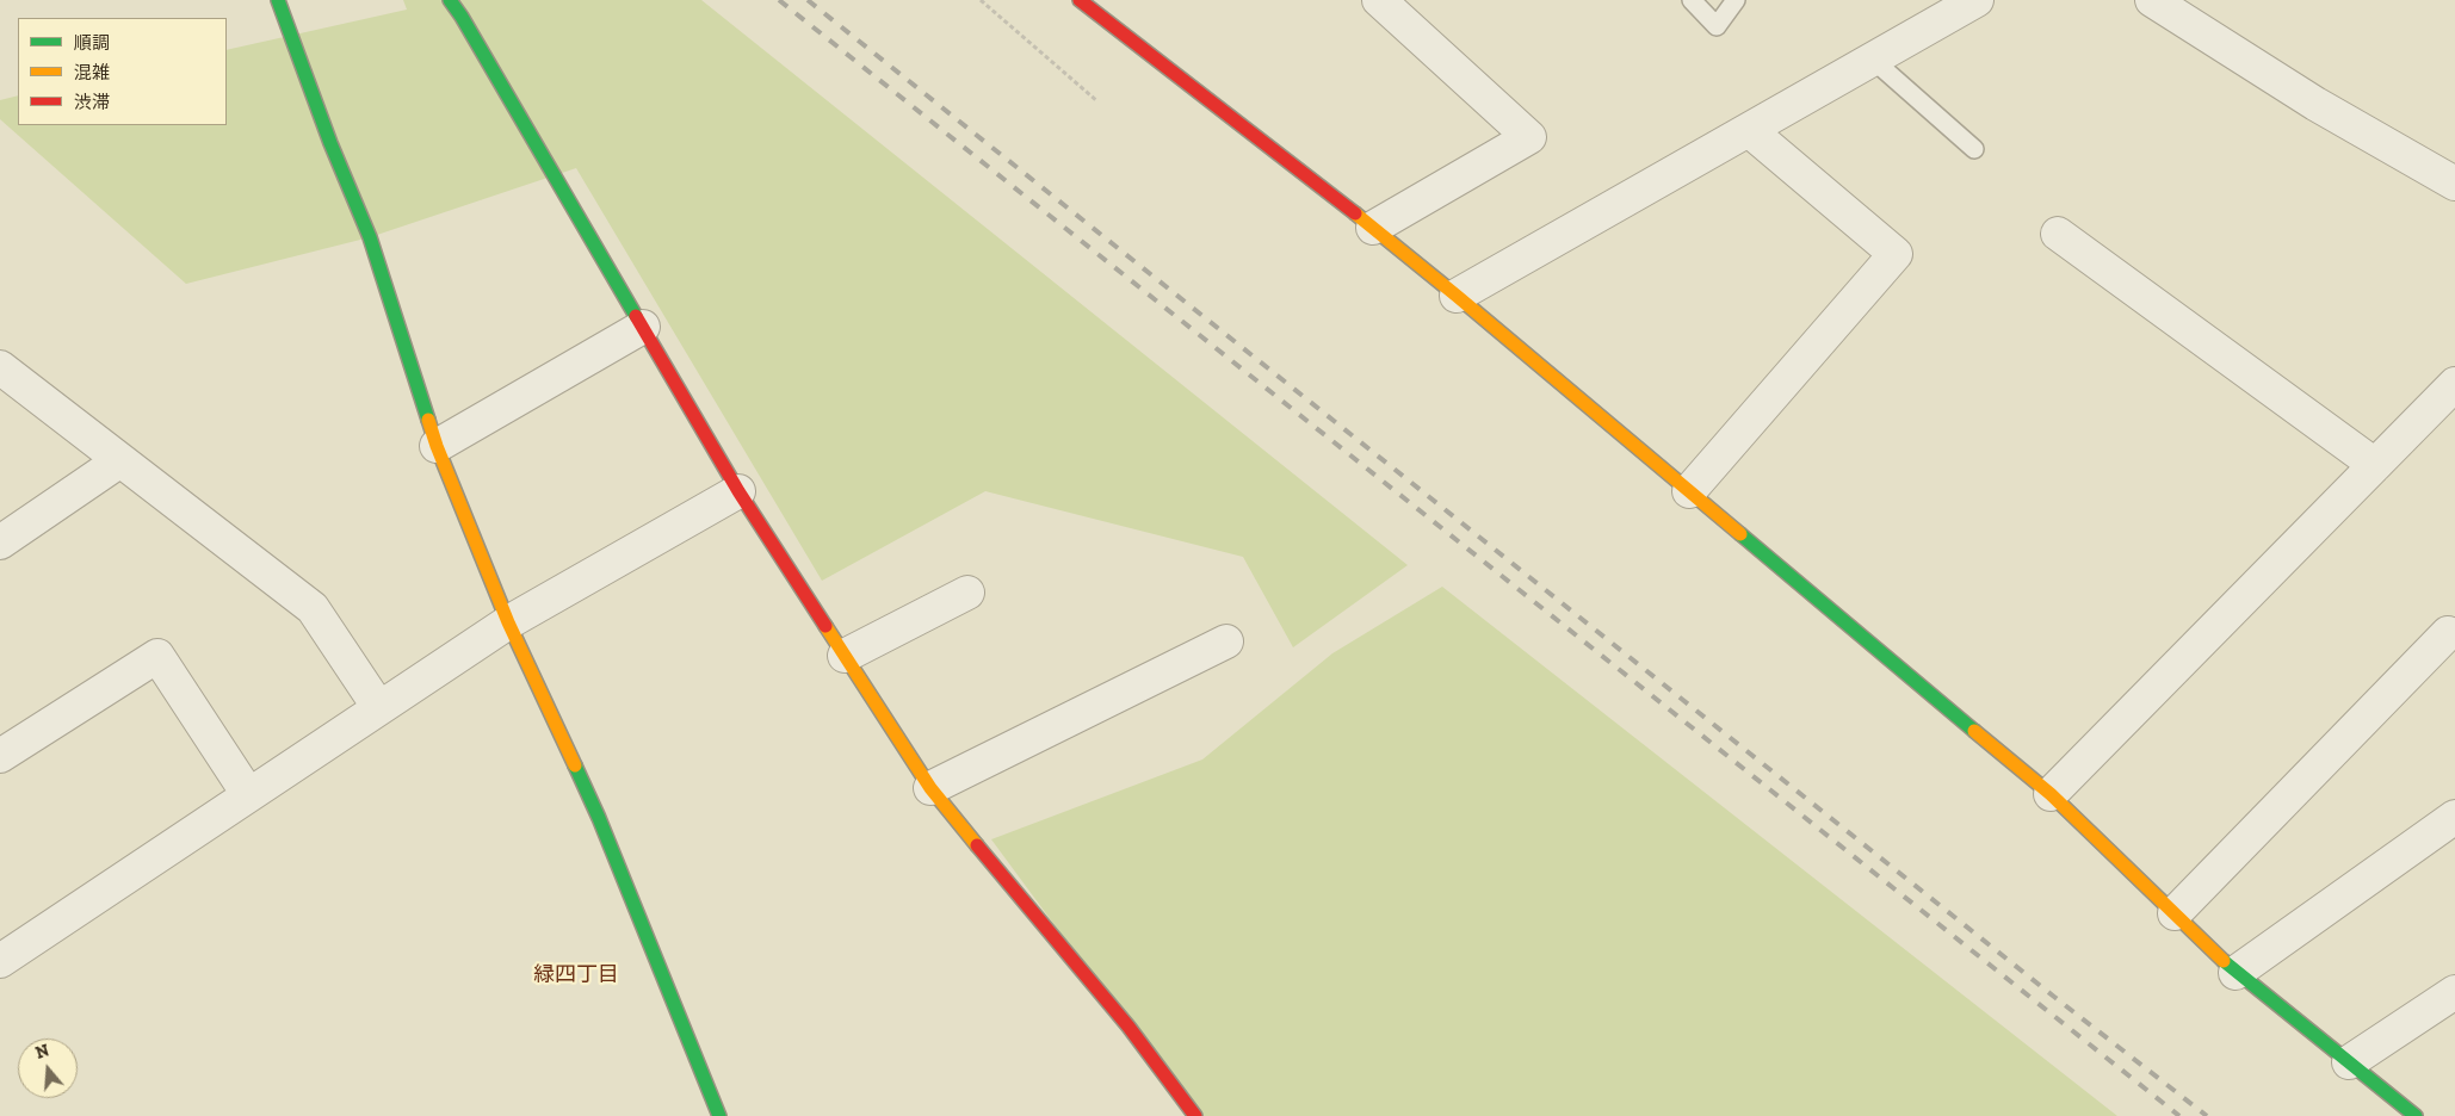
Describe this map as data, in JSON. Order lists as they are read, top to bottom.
{
  "districts": ["緑四丁目"],
  "legend": ["順調", "混雑", "渋滞"],
  "north": "top"
}
